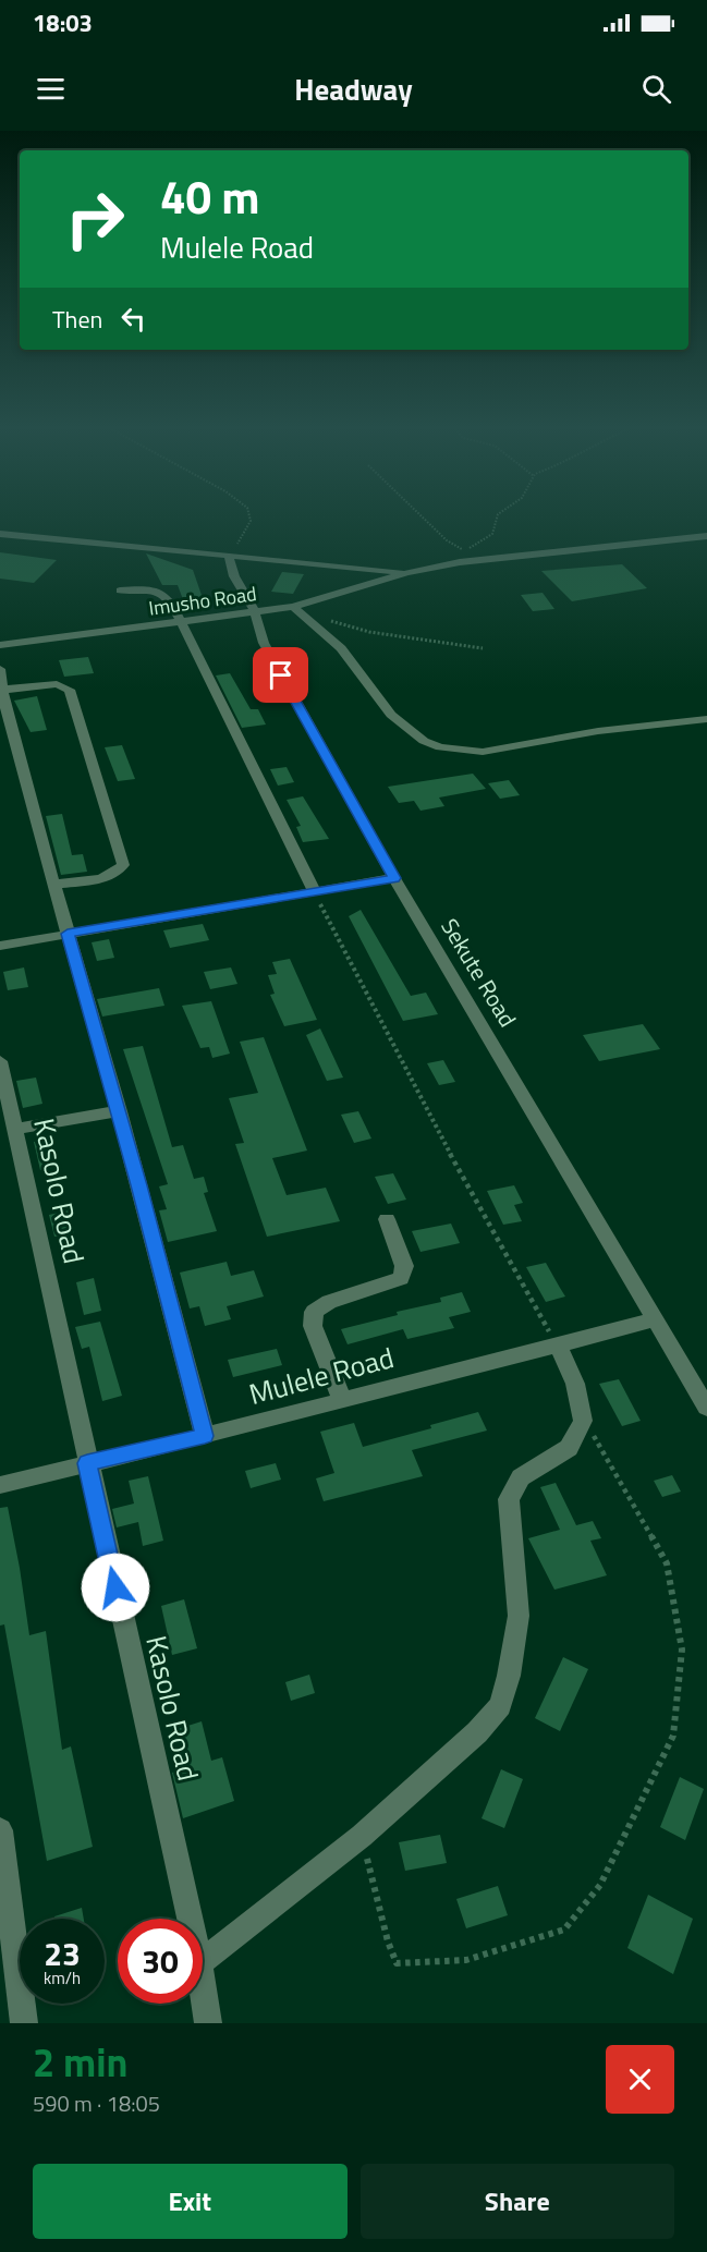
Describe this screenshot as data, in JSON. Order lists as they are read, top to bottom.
{
  "streets": {
    "street": [
      "Imusho Road",
      "Sekute Road",
      "Kasolo Road",
      "Mulele Road"
    ]
  },
  "crossings": [
    ["Imusho Road", "Sekute Road"],
    ["Sekute Road", "Mulele Road"],
    ["Kasolo Road", "Mulele Road"]
  ],
  "page": {
    "status": "18:03",
    "header": "Headway",
    "turn": ["40 m", "Mulele Road"],
    "then": "Then",
    "speed": "23 km/h",
    "limit": "30",
    "heading": ["2 min", "590 m · 18:05"],
    "buttons": ["Exit", "Share"]
  }
}
